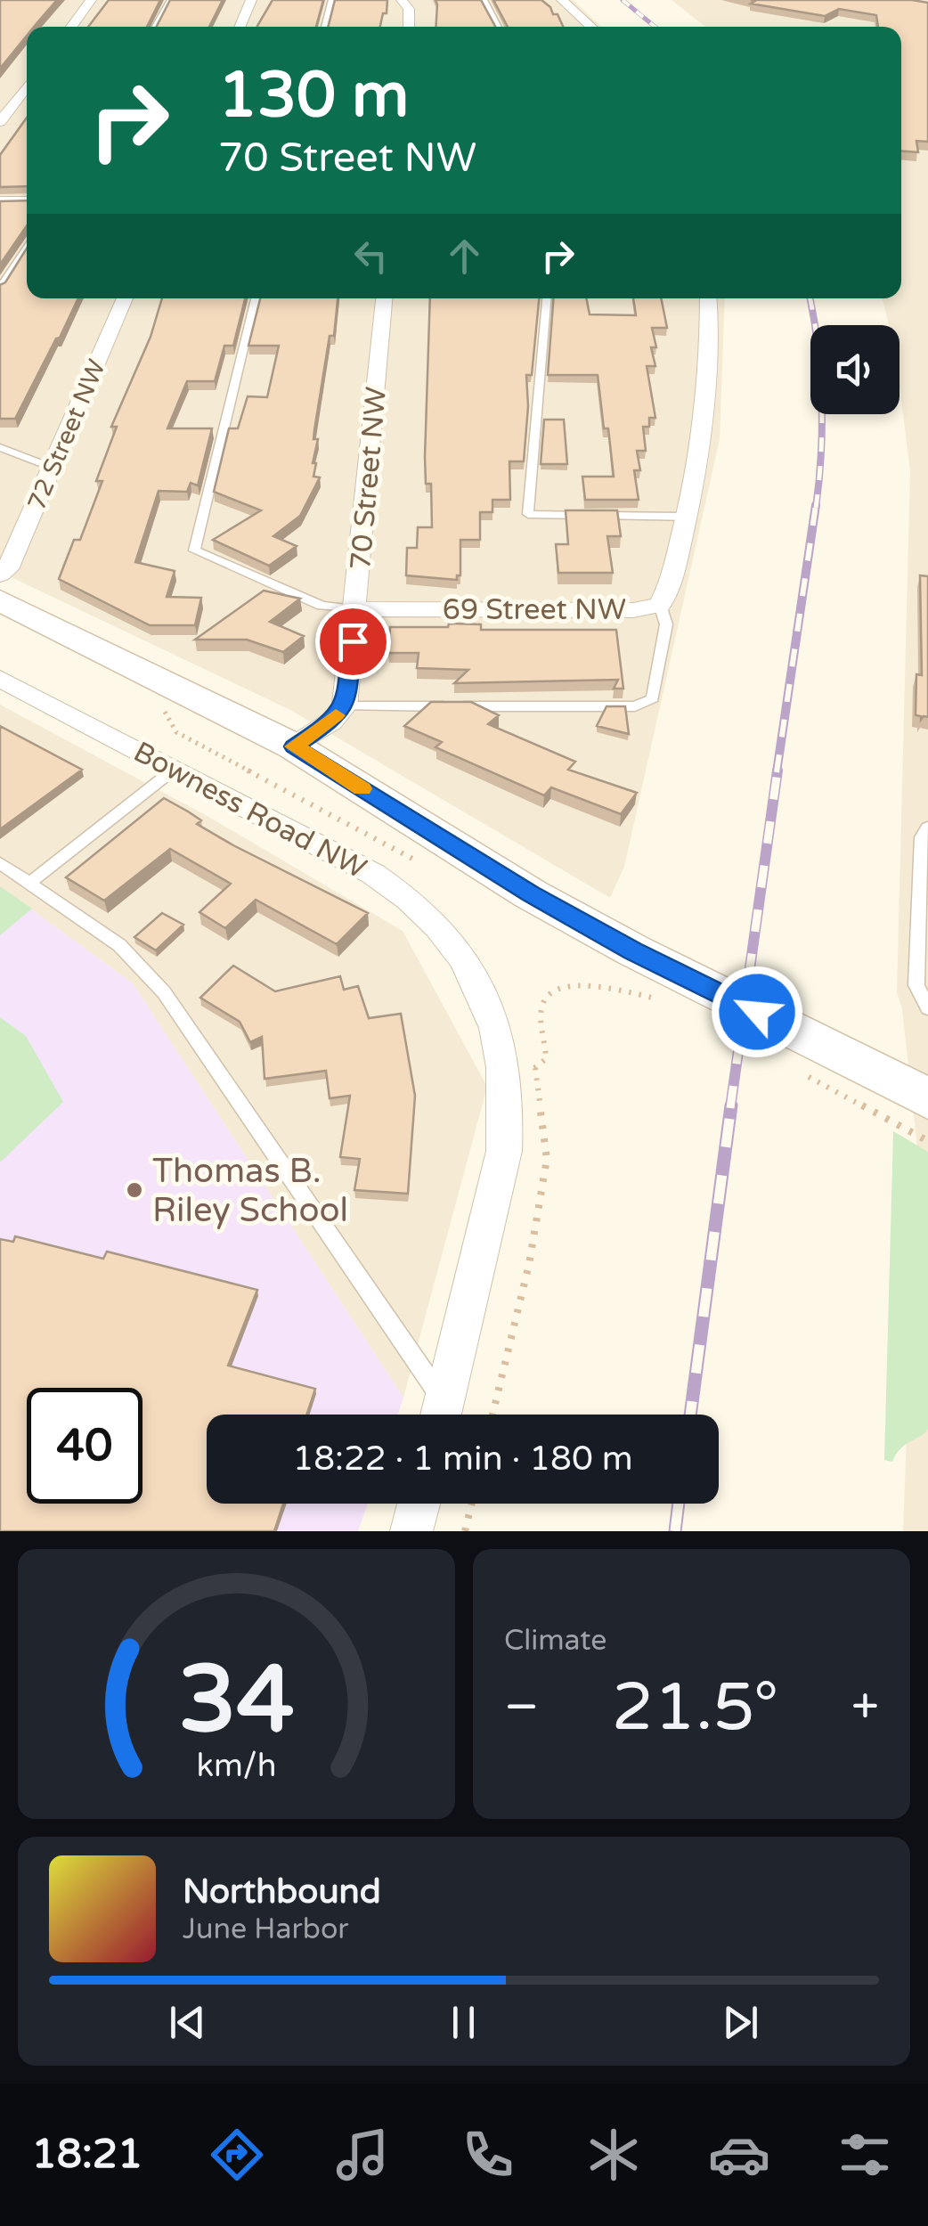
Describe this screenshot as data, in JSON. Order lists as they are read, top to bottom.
{
  "streets": {
    "street": [
      "72 Street NW",
      "70 Street NW",
      "69 Street NW",
      "Bowness Road NW"
    ]
  },
  "crossings": [
    ["70 Street NW", "69 Street NW"]
  ],
  "places": ["Thomas B. Riley School"],
  "page": {
    "turn": ["130 m", "70 Street NW"],
    "limit": "40",
    "trip": "18:22 · 1 min · 180 m",
    "tile": "Climate",
    "heat": ["−", "21.5°", "+"],
    "song": ["Northbound", "June Harbor"],
    "tabs": "18:21",
    "gauge": ["34", "km/h"]
  }
}
